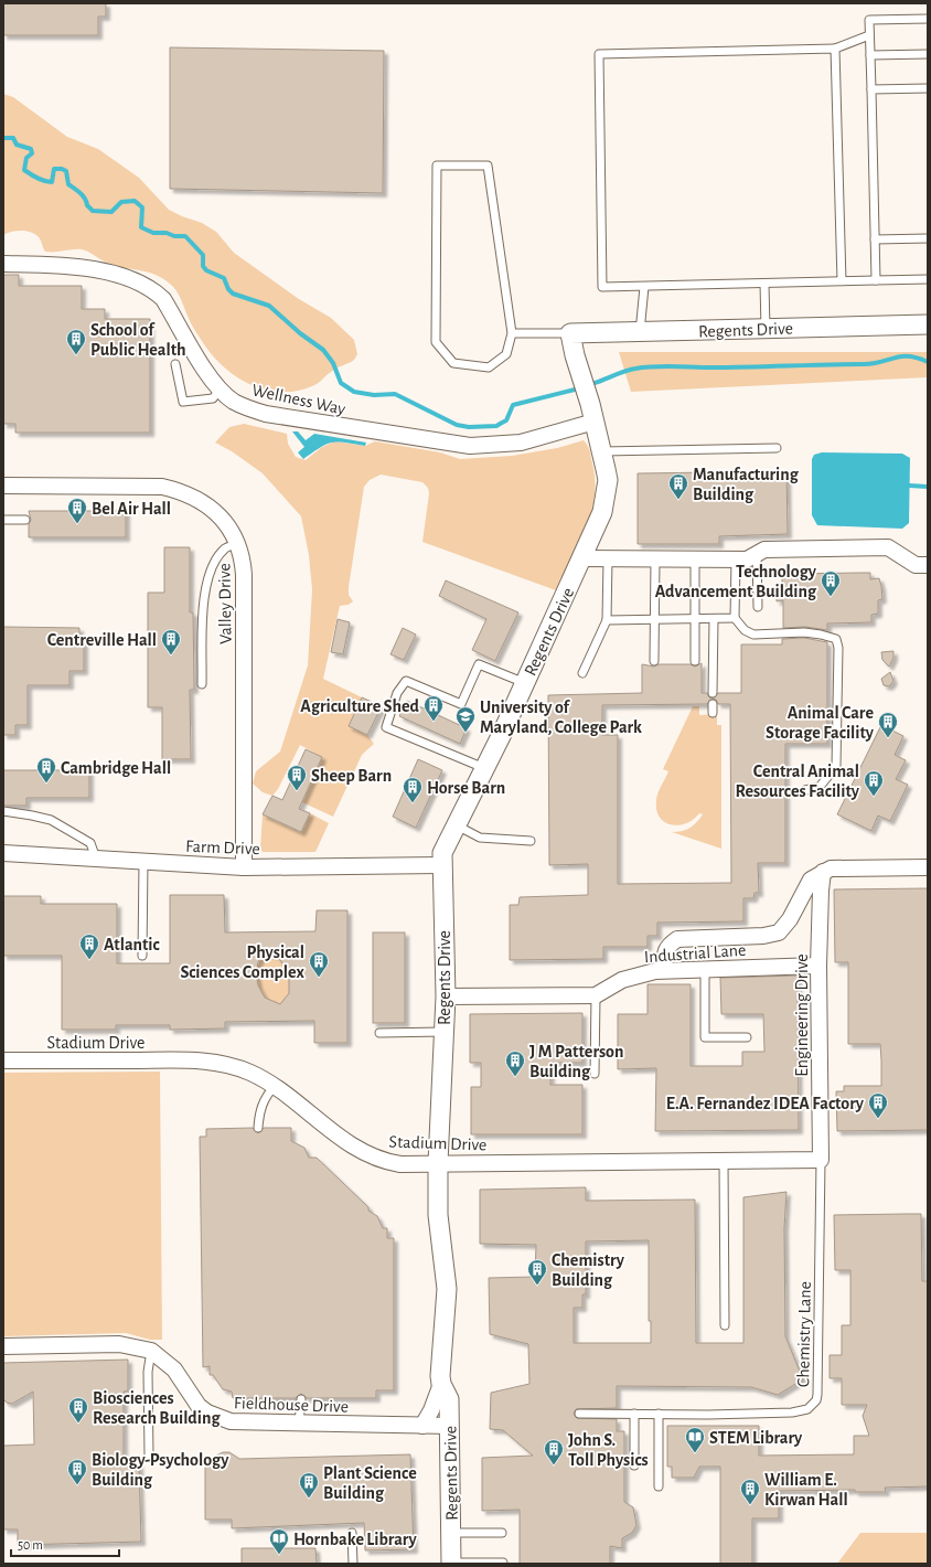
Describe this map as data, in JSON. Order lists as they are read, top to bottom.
{
  "streets": {
    "street": [
      "Regents Drive",
      "Wellness Way",
      "Valley Drive",
      "Farm Drive",
      "Industrial Lane",
      "Engineering Drive",
      "Stadium Drive",
      "Fieldhouse Drive"
    ],
    "lane": ["Chemistry Lane"]
  },
  "crossings": [
    ["Regents Drive", "Wellness Way"],
    ["Regents Drive", "Farm Drive"],
    ["Regents Drive", "Industrial Lane"],
    ["Regents Drive", "Stadium Drive"],
    ["Regents Drive", "Fieldhouse Drive"],
    ["Valley Drive", "Farm Drive"],
    ["Industrial Lane", "Engineering Drive"],
    ["Engineering Drive", "Stadium Drive"],
    ["Engineering Drive", "Chemistry Lane"],
    ["Stadium Drive", "Chemistry Lane"]
  ],
  "places": {
    "building": [
      "School of Public Health",
      "Manufacturing Building",
      "Bel Air Hall",
      "Technology Advancement Building",
      "Centreville Hall",
      "Agriculture Shed",
      "Animal Care Storage Facility",
      "Cambridge Hall",
      "Sheep Barn",
      "Central Animal Resources Facility",
      "Horse Barn",
      "Atlantic",
      "Physical Sciences Complex",
      "J M Patterson Building",
      "E.A. Fernandez IDEA Factory",
      "Chemistry Building",
      "Biosciences Research Building",
      "John S. Toll Physics",
      "Biology-Psychology Building",
      "Plant Science Building",
      "William E. Kirwan Hall"
    ],
    "school or university": ["University of Maryland, College Park"],
    "library": ["STEM Library", "Hornbake Library"]
  },
  "scale_bar": "50 m"
}
